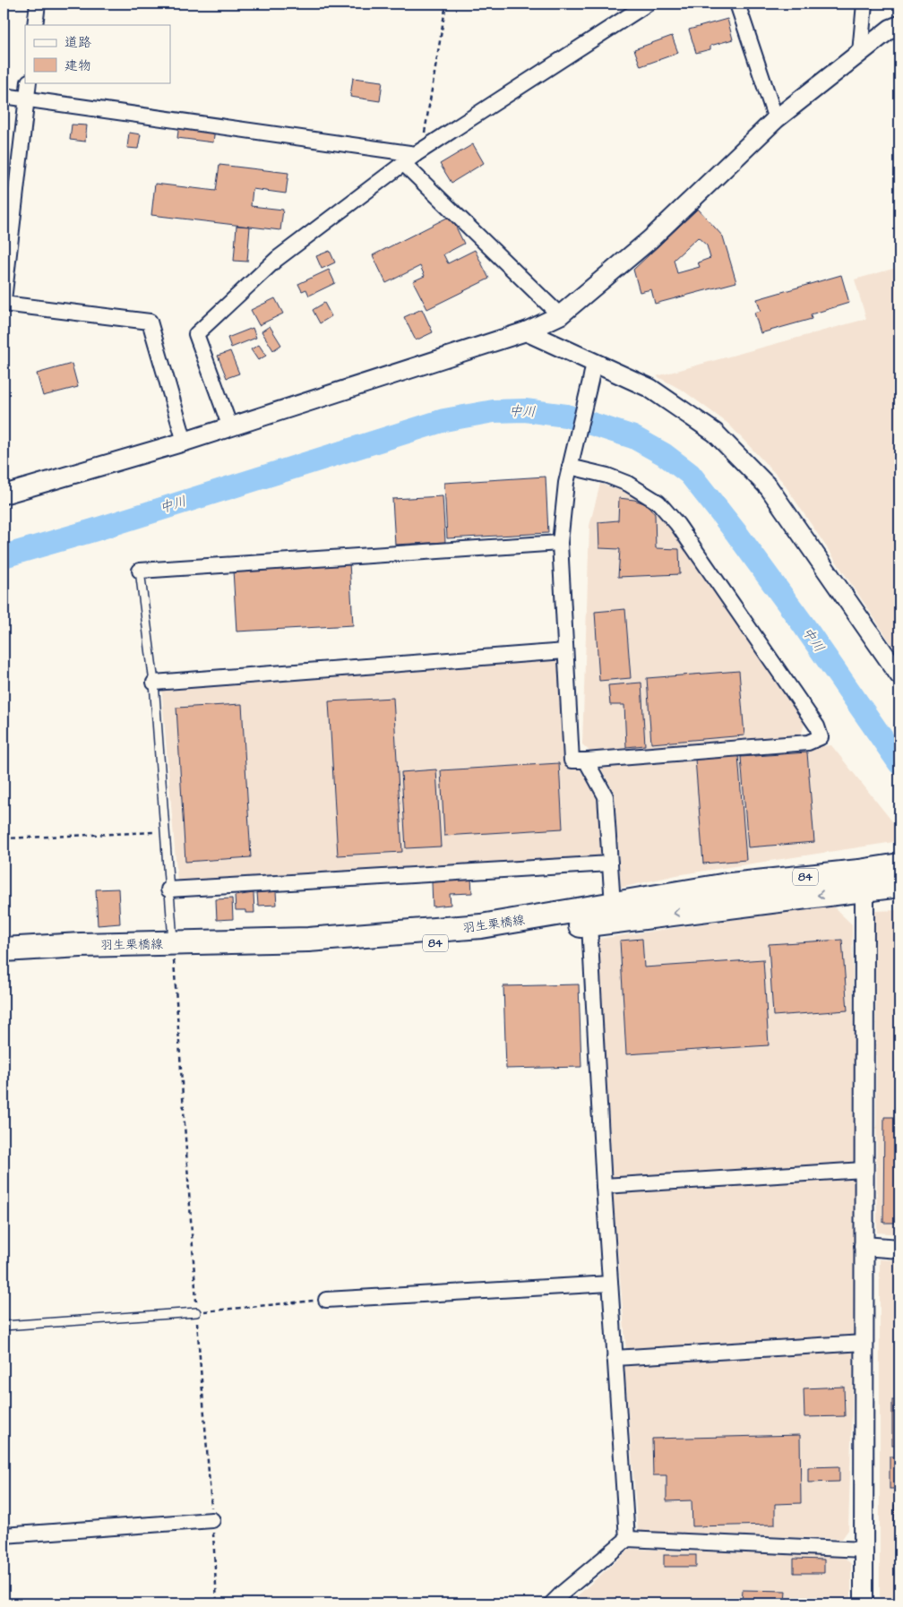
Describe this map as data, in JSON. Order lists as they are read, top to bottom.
{
  "streets": {
    "main road": ["84", "羽生栗橋線"]
  },
  "water": ["中川"],
  "legend": ["道路", "建物"]
}
